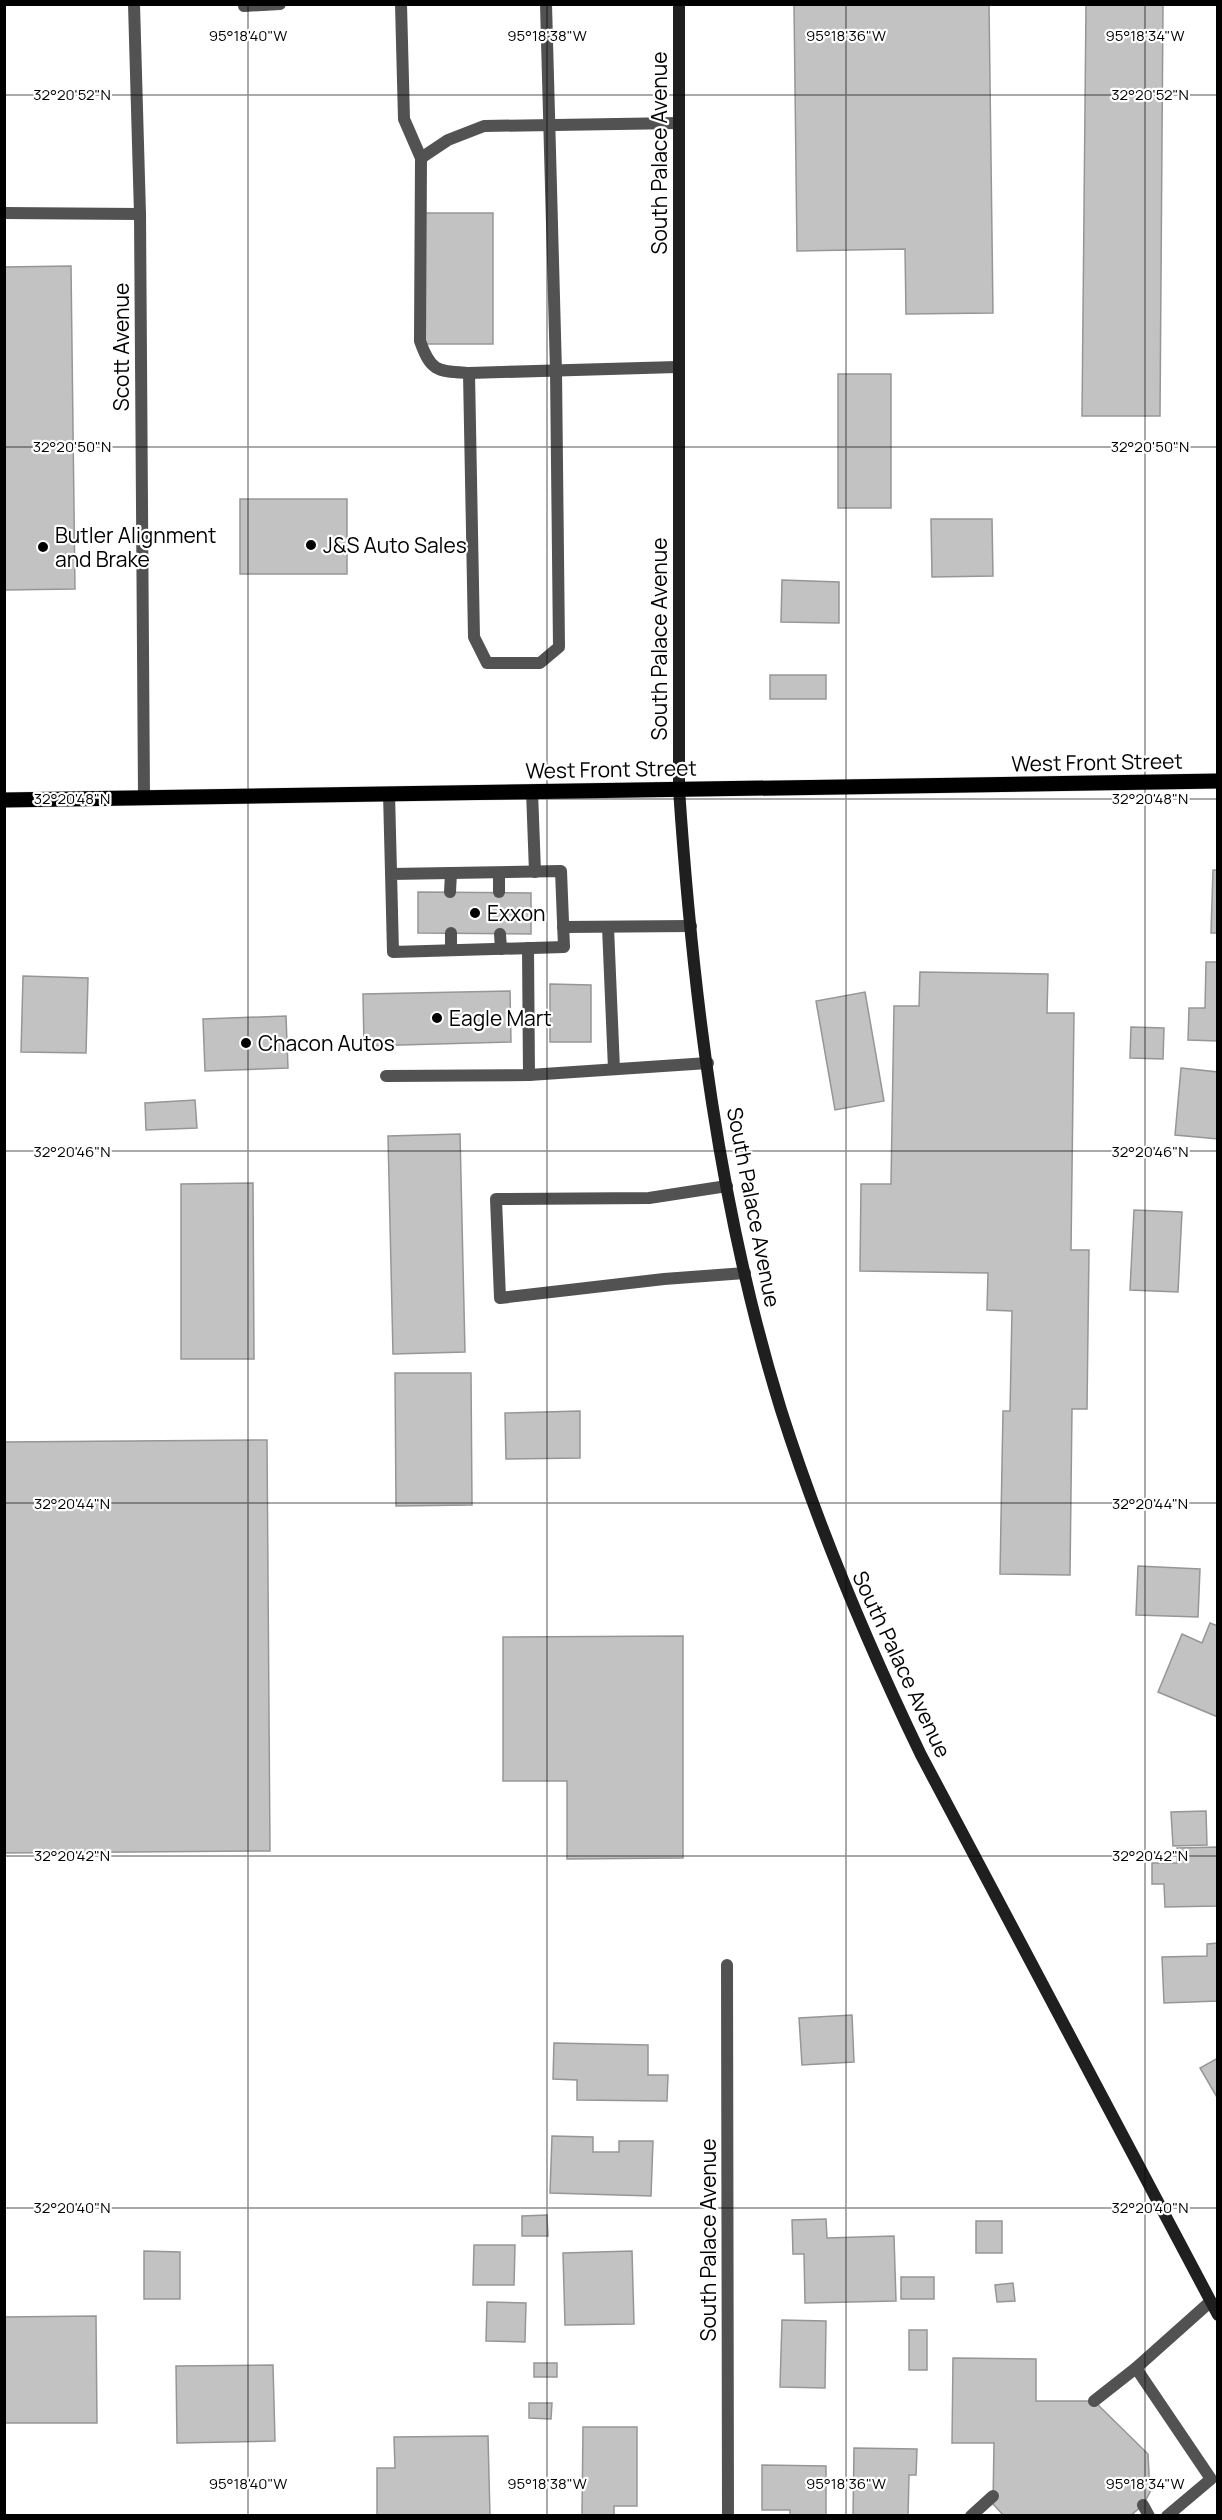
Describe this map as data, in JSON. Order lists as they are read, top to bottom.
{
  "streets": {
    "main road": ["South Palace Avenue", "West Front Street"],
    "street": ["Scott Avenue"]
  },
  "crossings": [
    ["South Palace Avenue", "West Front Street"],
    ["Scott Avenue", "West Front Street"]
  ],
  "places": [
    "J&S Auto Sales",
    "Butler Alignment and Brake",
    "Exxon",
    "Eagle Mart",
    "Chacon Autos"
  ],
  "coordinates": [
    "95°18'40\"W",
    "95°18'38\"W",
    "95°18'36\"W",
    "95°18'34\"W",
    "32°20'52\"N",
    "32°20'50\"N",
    "32°20'48\"N",
    "32°20'46\"N",
    "32°20'44\"N",
    "32°20'42\"N",
    "32°20'40\"N"
  ]
}
